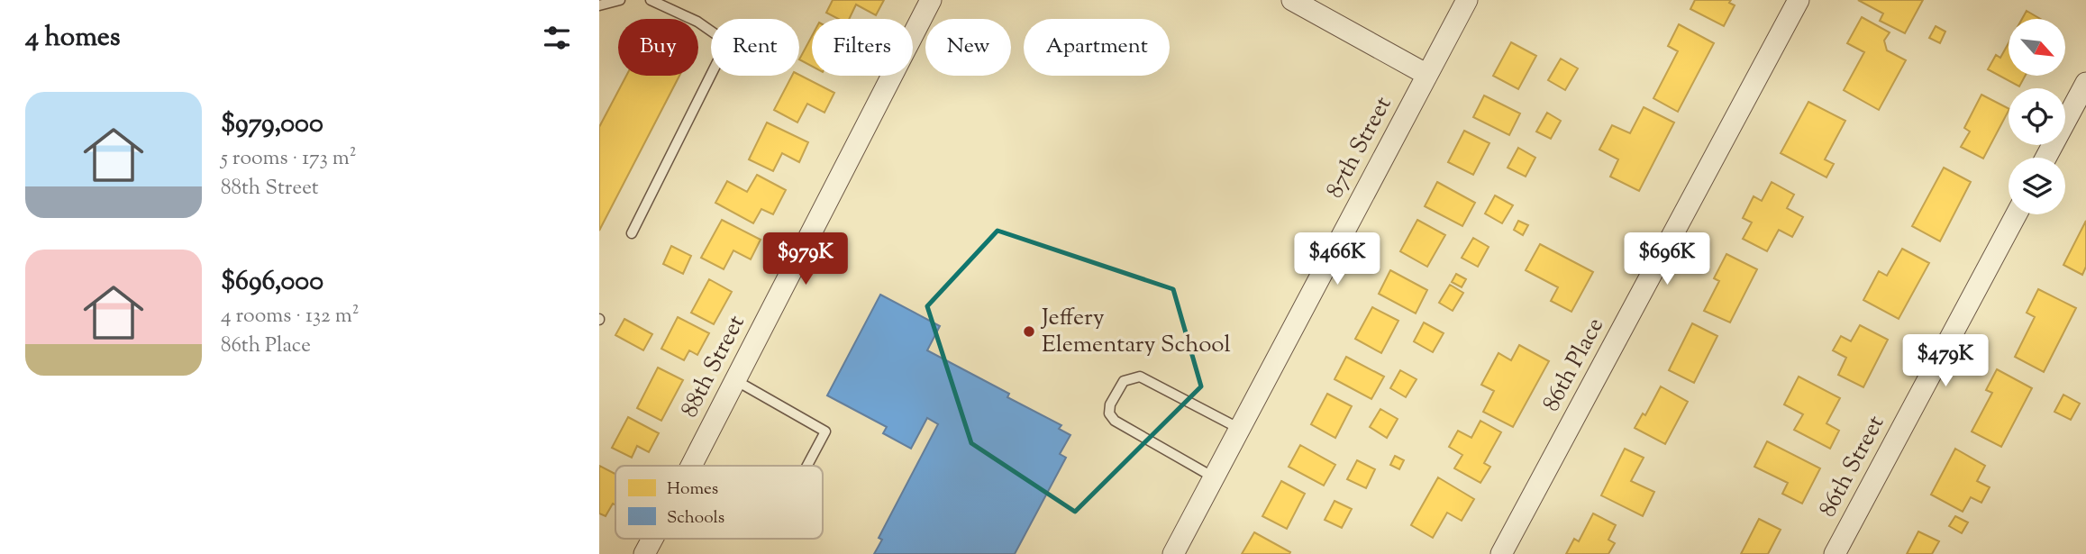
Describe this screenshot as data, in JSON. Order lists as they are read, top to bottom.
{
  "streets": {
    "street": [
      "87th Street",
      "86th Place",
      "88th Street",
      "86th Street"
    ]
  },
  "places": ["Jeffery Elementary School"],
  "legend": ["Homes", "Schools"],
  "north": "bottom right",
  "page": {
    "heading": "4 homes",
    "chip": [
      "Buy",
      "Rent",
      "Filters",
      "New",
      "Apartment"
    ],
    "list": [
      {
        "name": "$979,000",
        "note": "5 rooms · 173 m² · 88th Street"
      },
      {
        "name": "$696,000",
        "note": "4 rooms · 132 m² · 86th Place"
      }
    ],
    "price": [
      "$979K",
      "$466K",
      "$696K",
      "$479K"
    ]
  }
}
